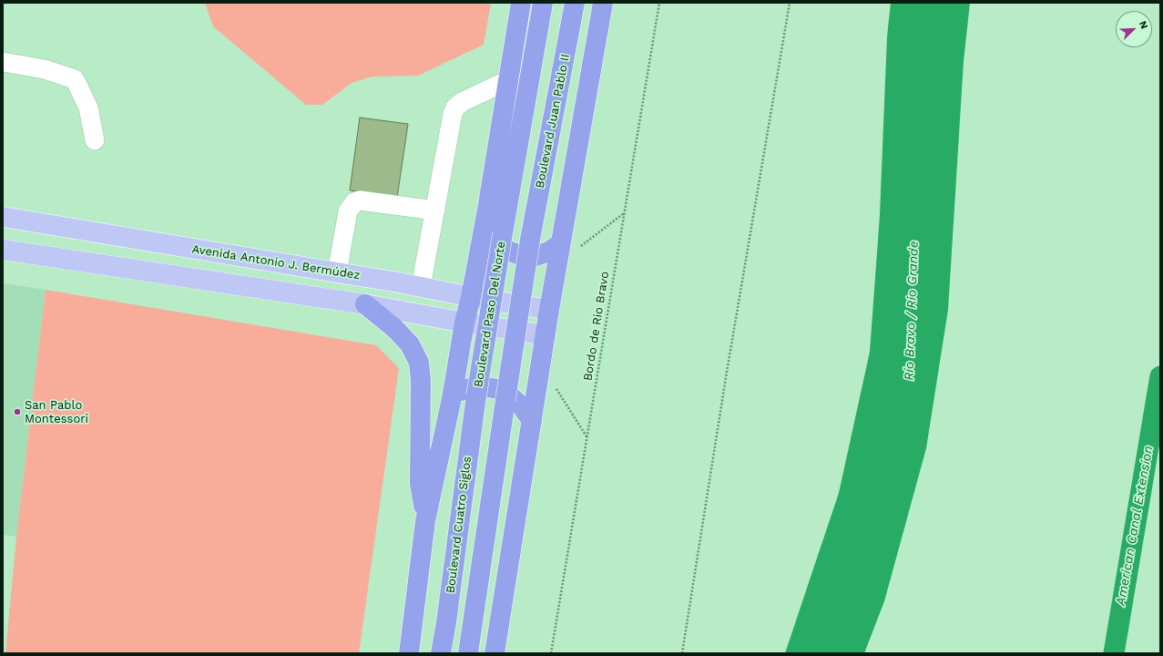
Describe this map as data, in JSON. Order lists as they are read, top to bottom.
{
  "streets": {
    "highway": ["Boulevard Juan Pablo II", "Boulevard Paso Del Norte", "Boulevard Cuatro Siglos"],
    "main road": ["Avenida Antonio J. Bermúdez"],
    "path": ["Bordo de Rio Bravo"]
  },
  "crossings": [
    ["Boulevard Paso Del Norte", "Boulevard Cuatro Siglos"]
  ],
  "water": ["Río Bravo / Rio Grande", "American Canal Extension"],
  "places": ["San Pablo Montessori"],
  "north": "top right"
}
